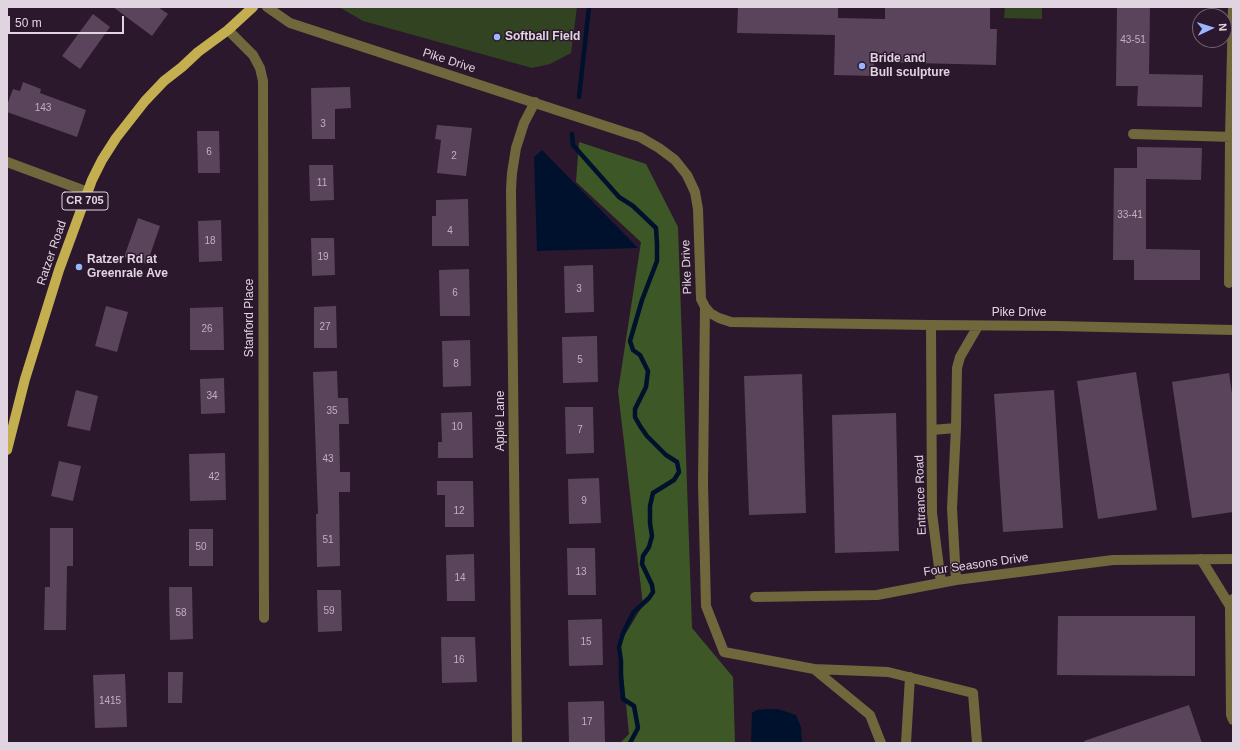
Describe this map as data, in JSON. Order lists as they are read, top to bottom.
{
  "streets": {
    "main road": ["CR 705", "Ratzer Road"],
    "street": [
      "Pike Drive",
      "Stanford Place",
      "Apple Lane",
      "Entrance Road",
      "Four Seasons Drive"
    ]
  },
  "crossings": [
    ["Pike Drive", "Apple Lane"],
    ["Pike Drive", "Entrance Road"],
    ["Ratzer Road", "Stanford Place"],
    ["Entrance Road", "Four Seasons Drive"]
  ],
  "places": ["Softball Field", "Bride and Bull sculpture", "Ratzer Rd at Greenrale Ave"],
  "house_numbers": [
    "43-51",
    "143",
    "3",
    "6",
    "2",
    "11",
    "33-41",
    "4",
    "18",
    "19",
    "3",
    "6",
    "27",
    "26",
    "5",
    "8",
    "34",
    "35",
    "10",
    "7",
    "43",
    "42",
    "9",
    "12",
    "51",
    "50",
    "13",
    "14",
    "59",
    "58",
    "15",
    "16",
    "1415",
    "17"
  ],
  "scale_bar": "50 m",
  "north": "right"
}
